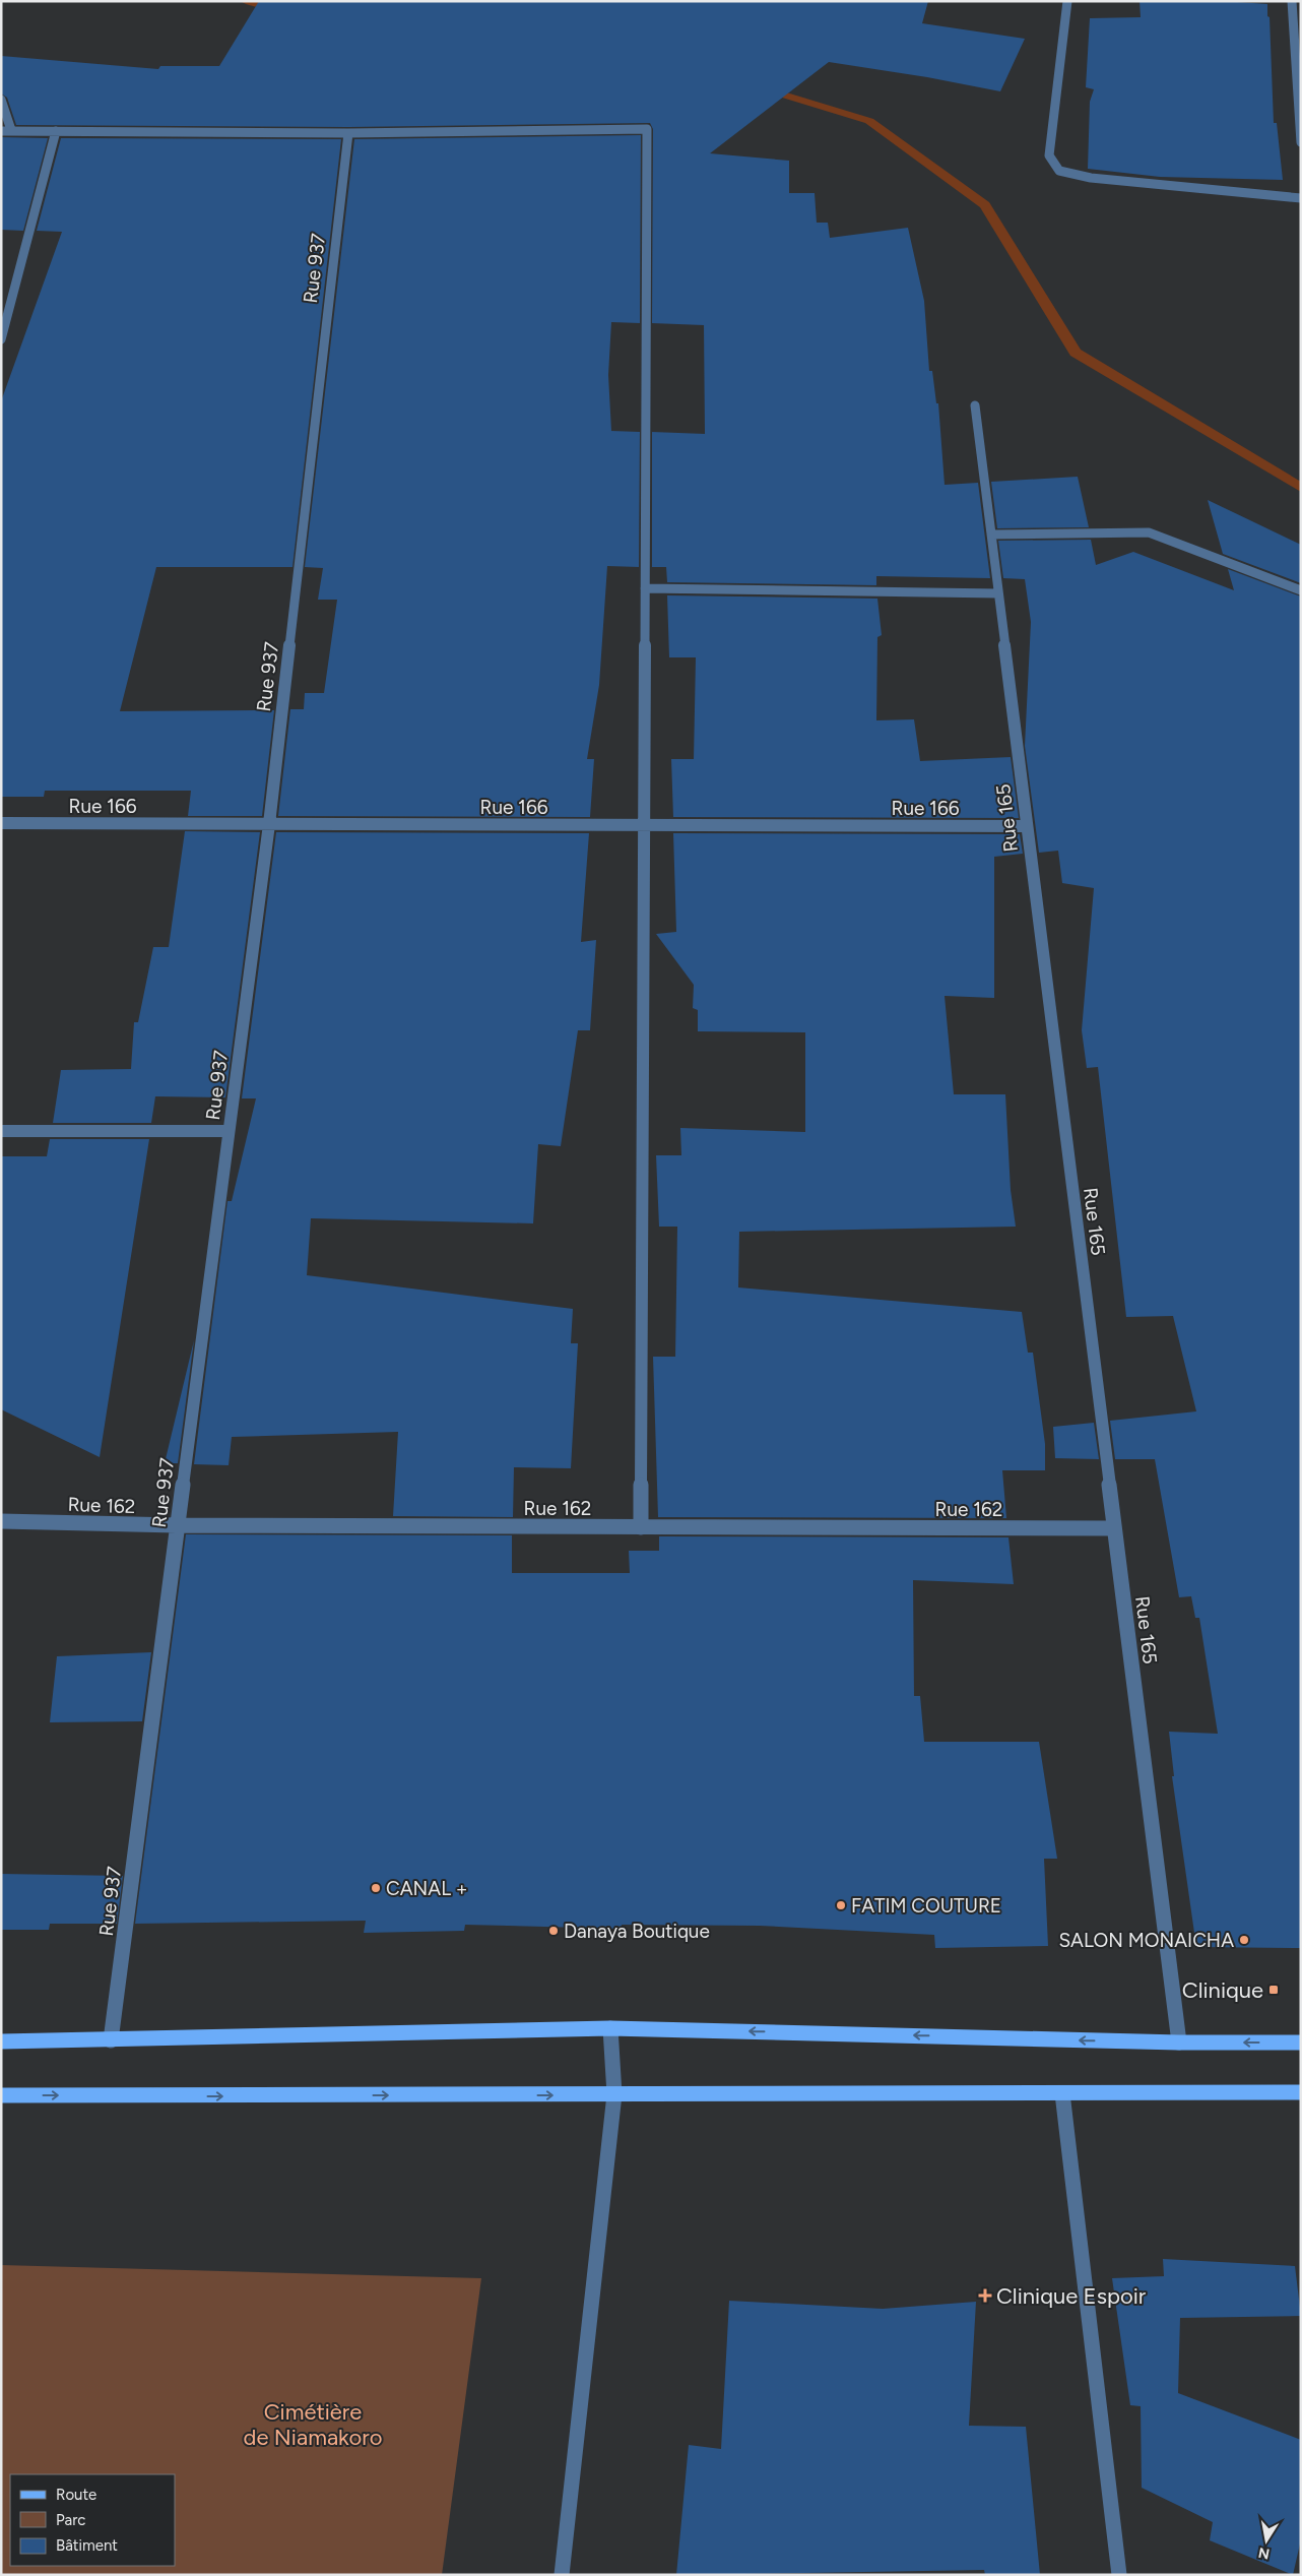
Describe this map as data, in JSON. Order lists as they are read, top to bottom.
{
  "streets": {
    "street": [
      "Rue 937",
      "Rue 166",
      "Rue 165",
      "Rue 162"
    ]
  },
  "crossings": [
    ["Rue 937", "Rue 166"],
    ["Rue 937", "Rue 162"],
    ["Rue 166", "Rue 165"],
    ["Rue 165", "Rue 162"]
  ],
  "parks": ["Cimétière de Niamakoro"],
  "places": {
    "other": [
      "CANAL +",
      "FATIM COUTURE",
      "Danaya Boutique",
      "SALON MONAICHA"
    ],
    "transit": ["Clinique"],
    "health": ["Clinique Espoir"]
  },
  "legend": ["Route", "Parc", "Bâtiment"],
  "north": "bottom"
}
